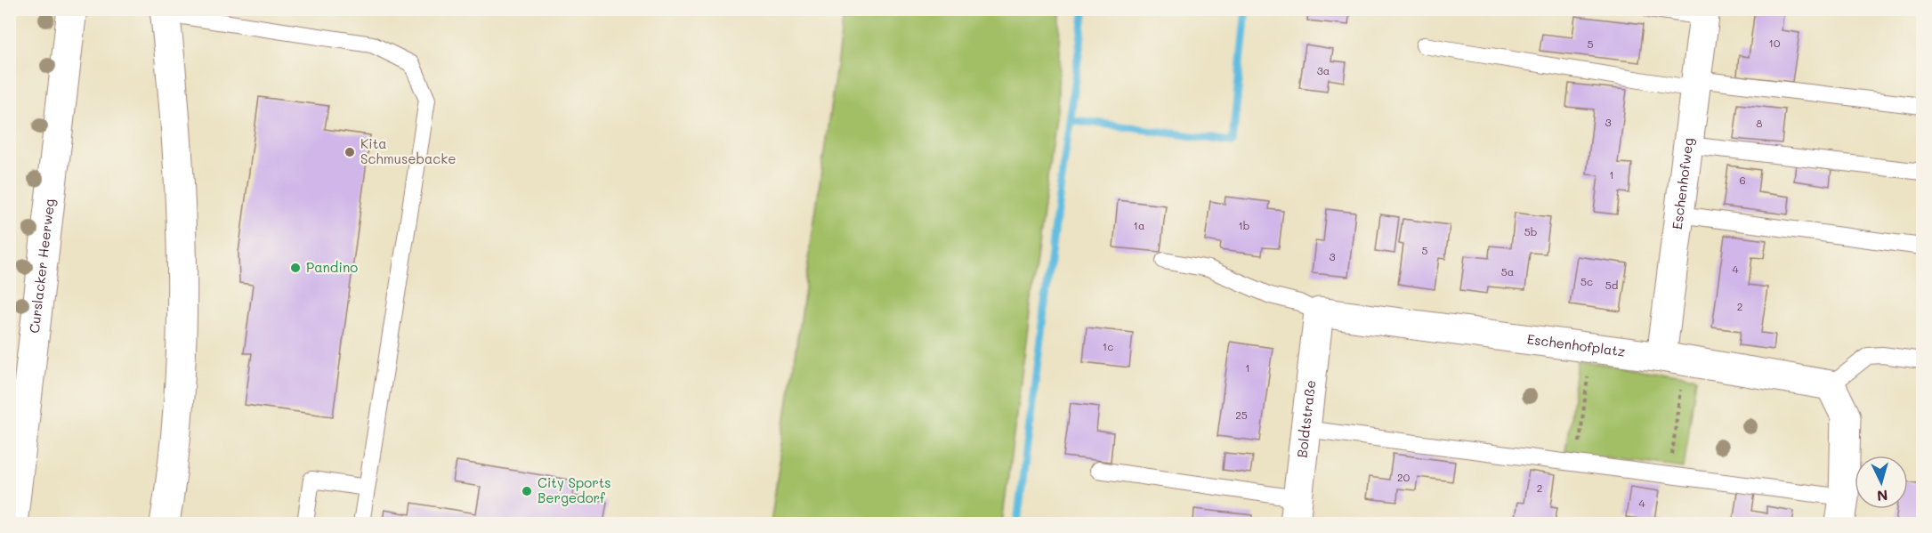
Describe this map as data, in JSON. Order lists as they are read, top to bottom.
{
  "streets": {
    "street": [
      "Eschenhofweg",
      "Curslacker Heerweg",
      "Eschenhofplatz",
      "Boldtstraße"
    ]
  },
  "crossings": [
    ["Eschenhofweg", "Eschenhofplatz"],
    ["Eschenhofplatz", "Boldtstraße"]
  ],
  "places": ["Kita Schmusebacke", "Pandino", "City Sports Bergedorf"],
  "house_numbers": [
    "10",
    "5",
    "3a",
    "3",
    "8",
    "1",
    "6",
    "1a",
    "1b",
    "5b",
    "5",
    "3",
    "4",
    "5a",
    "5c",
    "5d",
    "2",
    "1c",
    "1",
    "25",
    "20",
    "2",
    "4"
  ],
  "north": "bottom"
}
